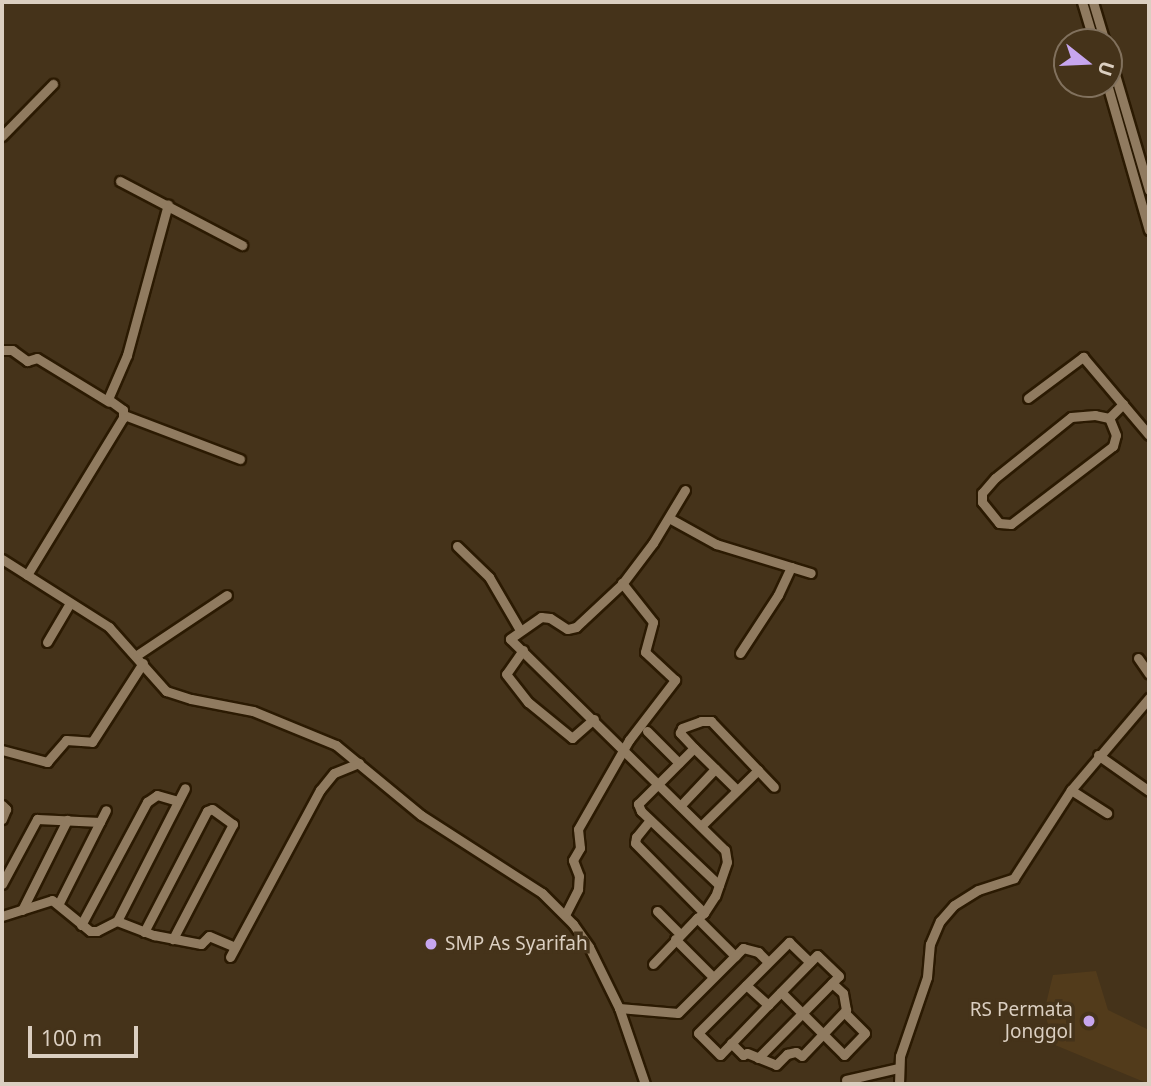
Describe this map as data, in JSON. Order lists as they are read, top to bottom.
{
  "places": ["SMP As Syarifah", "RS Permata Jonggol"],
  "scale_bar": "100 m",
  "north": "right"
}
